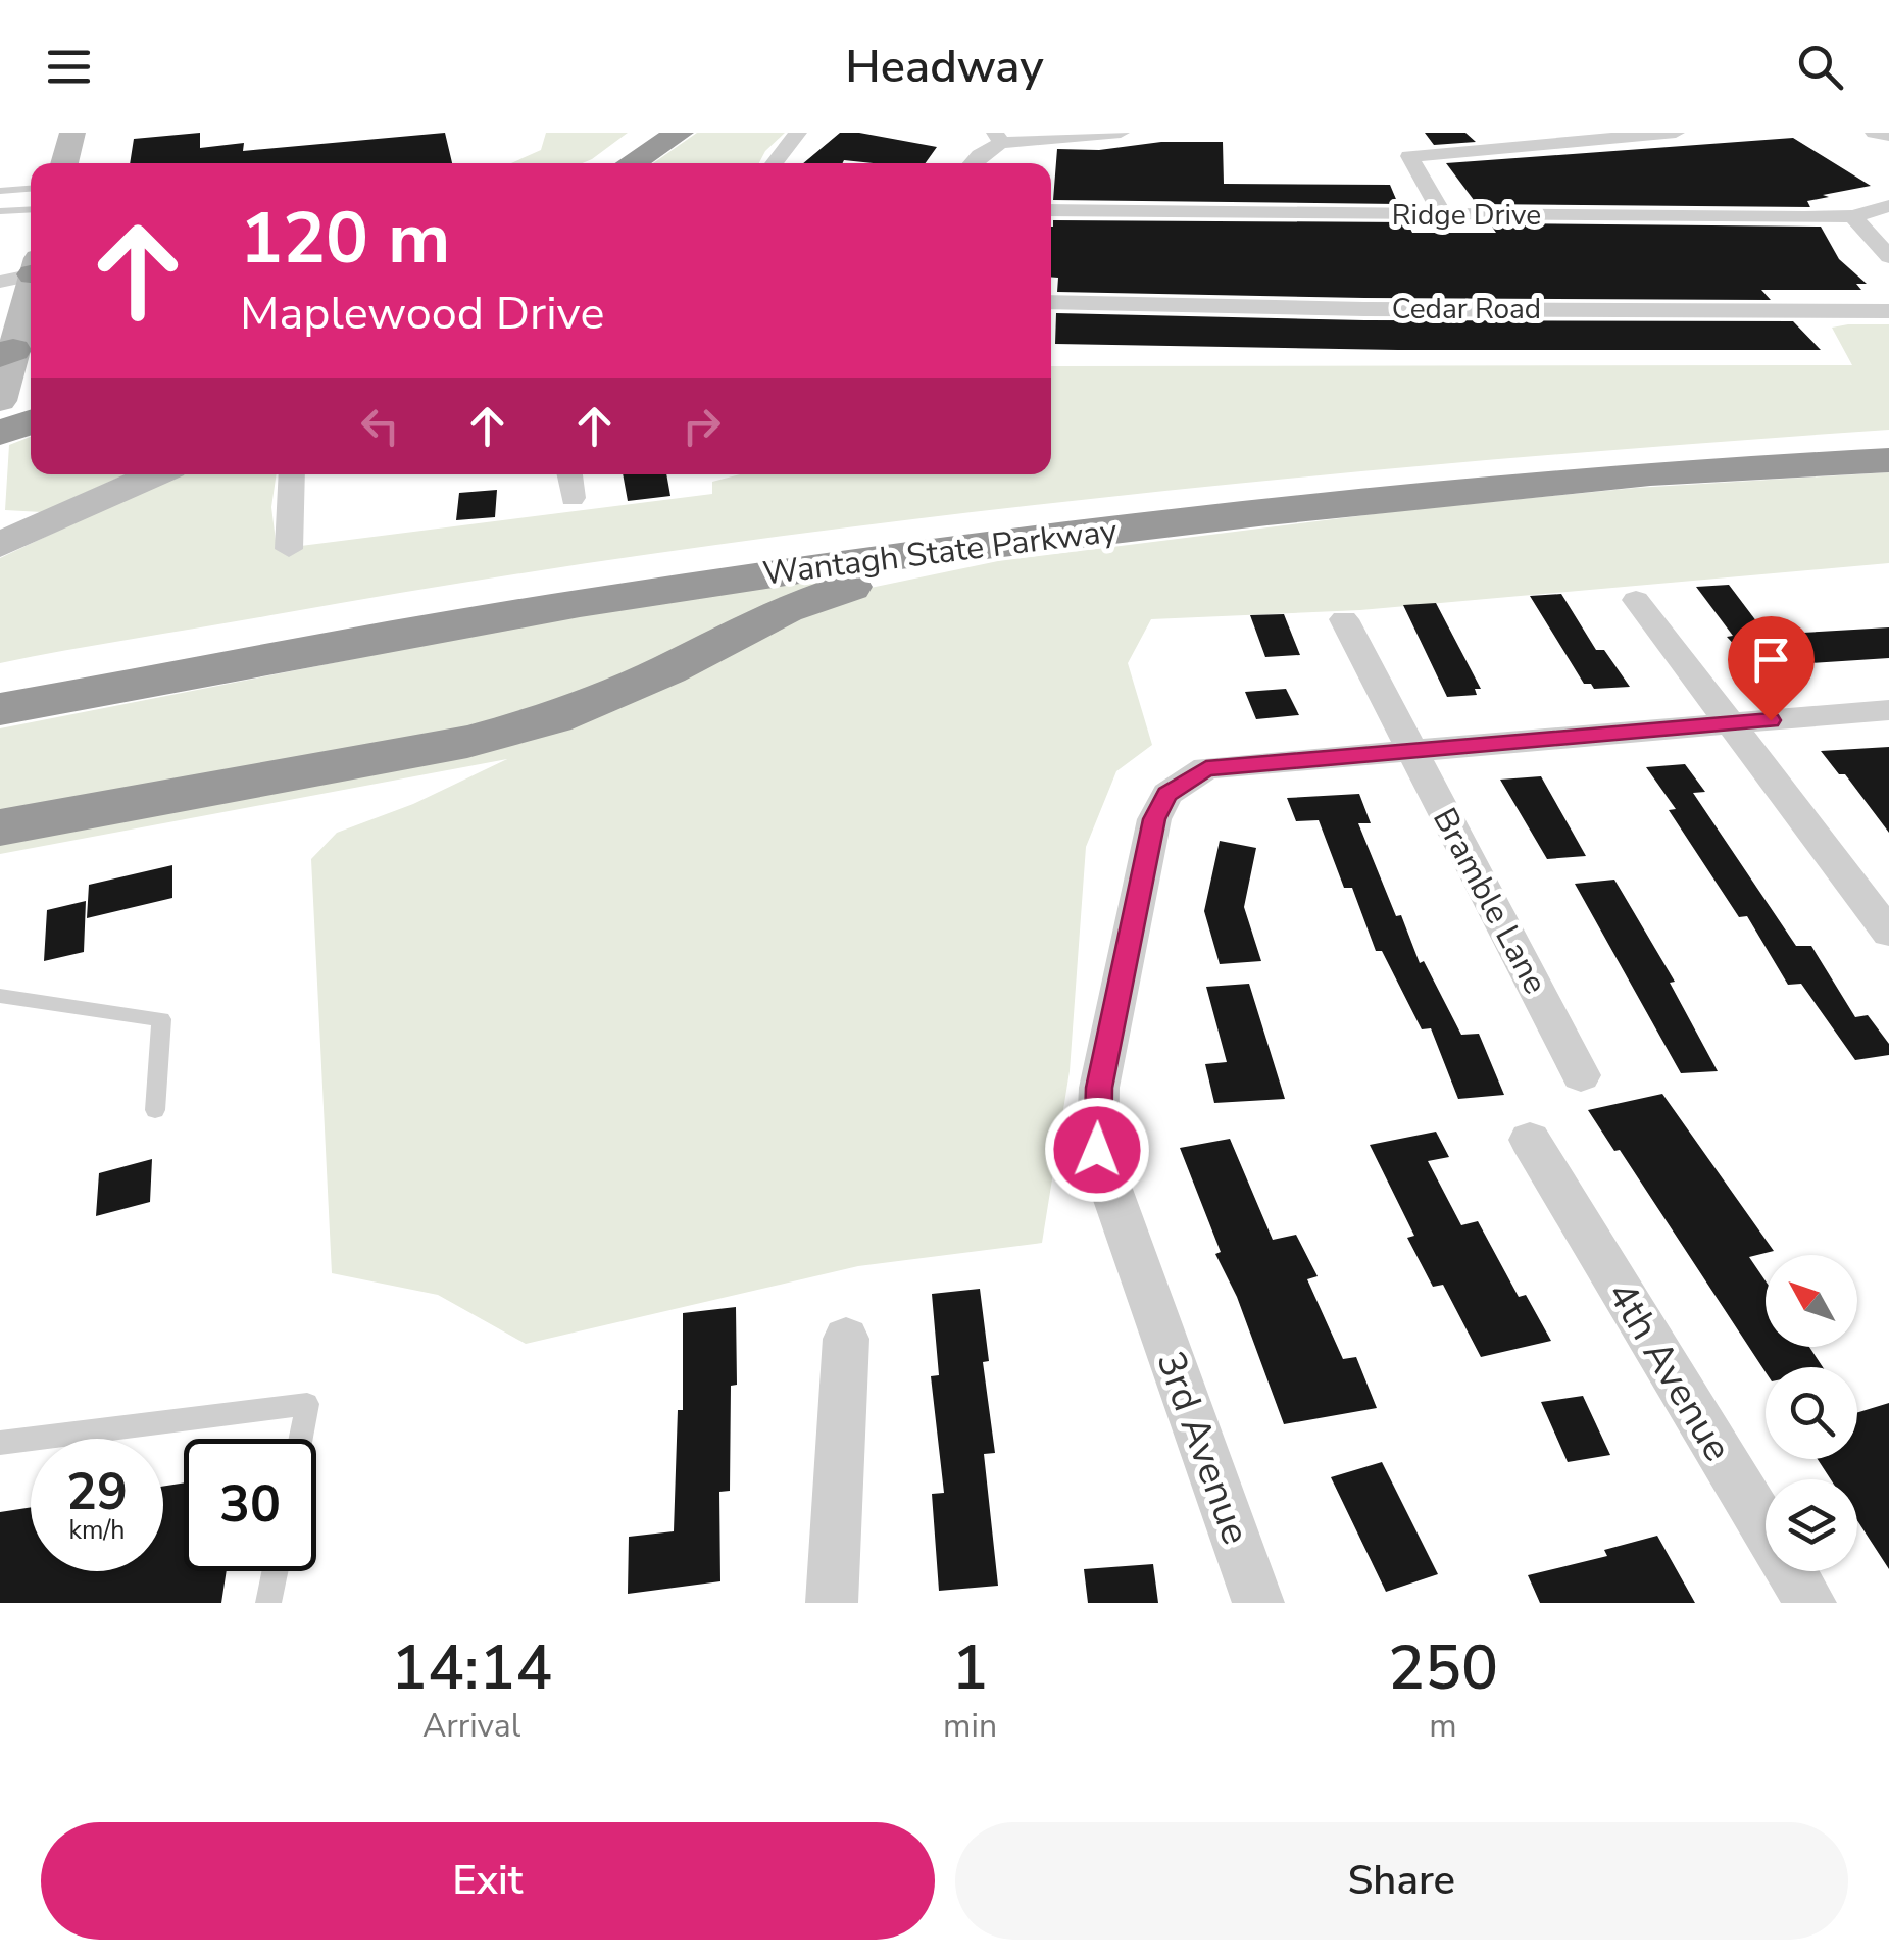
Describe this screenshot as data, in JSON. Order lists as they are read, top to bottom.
{
  "streets": {
    "highway": ["Wantagh State Parkway"],
    "street": [
      "Ridge Drive",
      "Cedar Road",
      "Bramble Lane",
      "4th Avenue",
      "3rd Avenue"
    ]
  },
  "crossings": [
    ["Bramble Lane", "3rd Avenue"]
  ],
  "north": "top left",
  "page": {
    "header": "Headway",
    "turn": ["120 m", "Maplewood Drive"],
    "speed": "29 km/h",
    "limit": "30",
    "eta": [
      "14:14",
      "Arrival",
      "1",
      "min",
      "250",
      "m"
    ],
    "buttons": ["Exit", "Share"]
  }
}
